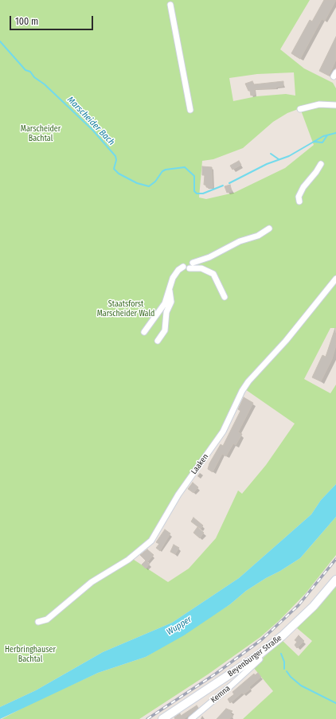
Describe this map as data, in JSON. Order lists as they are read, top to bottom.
{
  "streets": {
    "main road": ["Beyenburger Straße"],
    "street": ["Laaken", "Kemna"]
  },
  "crossings": [
    ["Beyenburger Straße", "Kemna"]
  ],
  "water": ["Marscheider Bach", "Wupper"],
  "parks": ["Marscheider Bachtal", "Staatsforst Marscheider Wald", "Herbringhauser Bachtal"],
  "scale_bar": "100 m"
}
